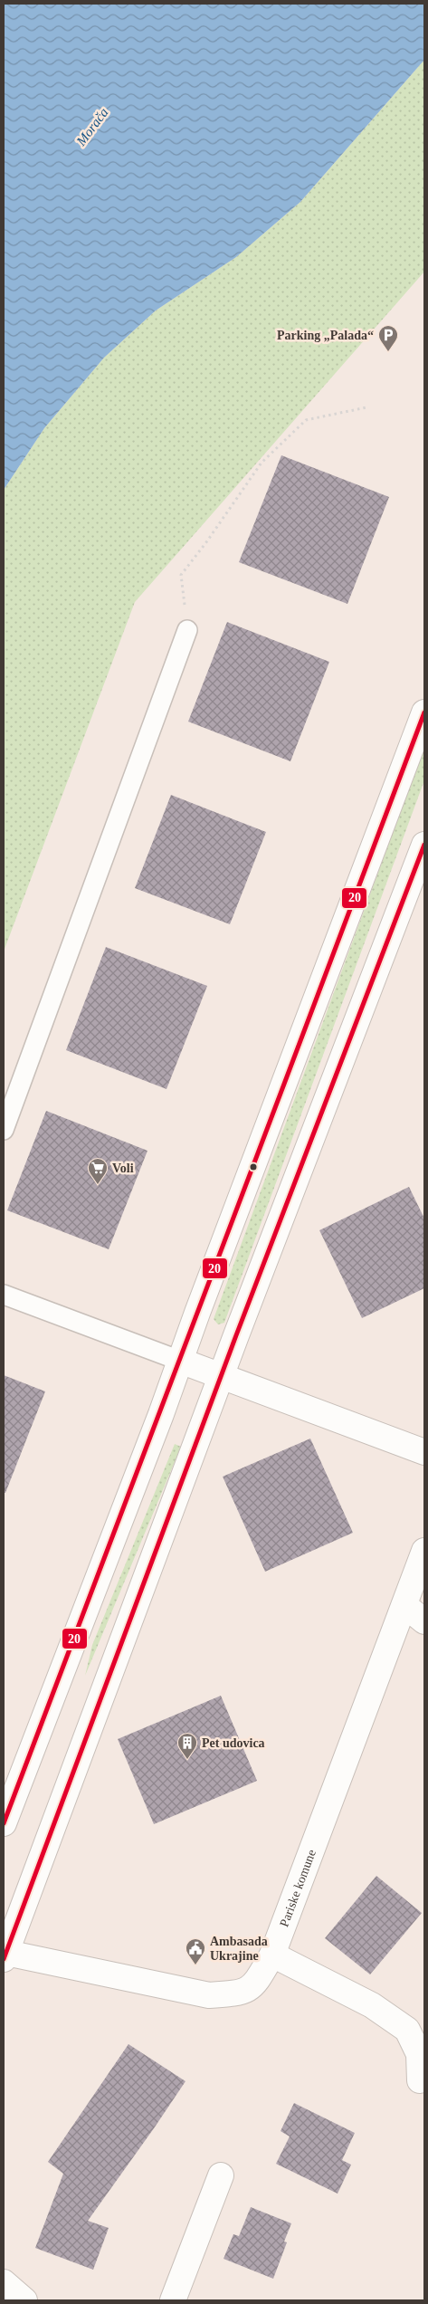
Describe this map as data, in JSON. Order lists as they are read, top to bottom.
{
  "streets": {
    "main road": ["Pariske komune"]
  },
  "water": ["Morača"],
  "places": {
    "parking": ["Parking „Palada“"],
    "supermarket": ["Voli"],
    "building": ["Pet udovica"],
    "public building": ["Ambasada Ukrajine"]
  },
  "lines": ["transit line 20"]
}
